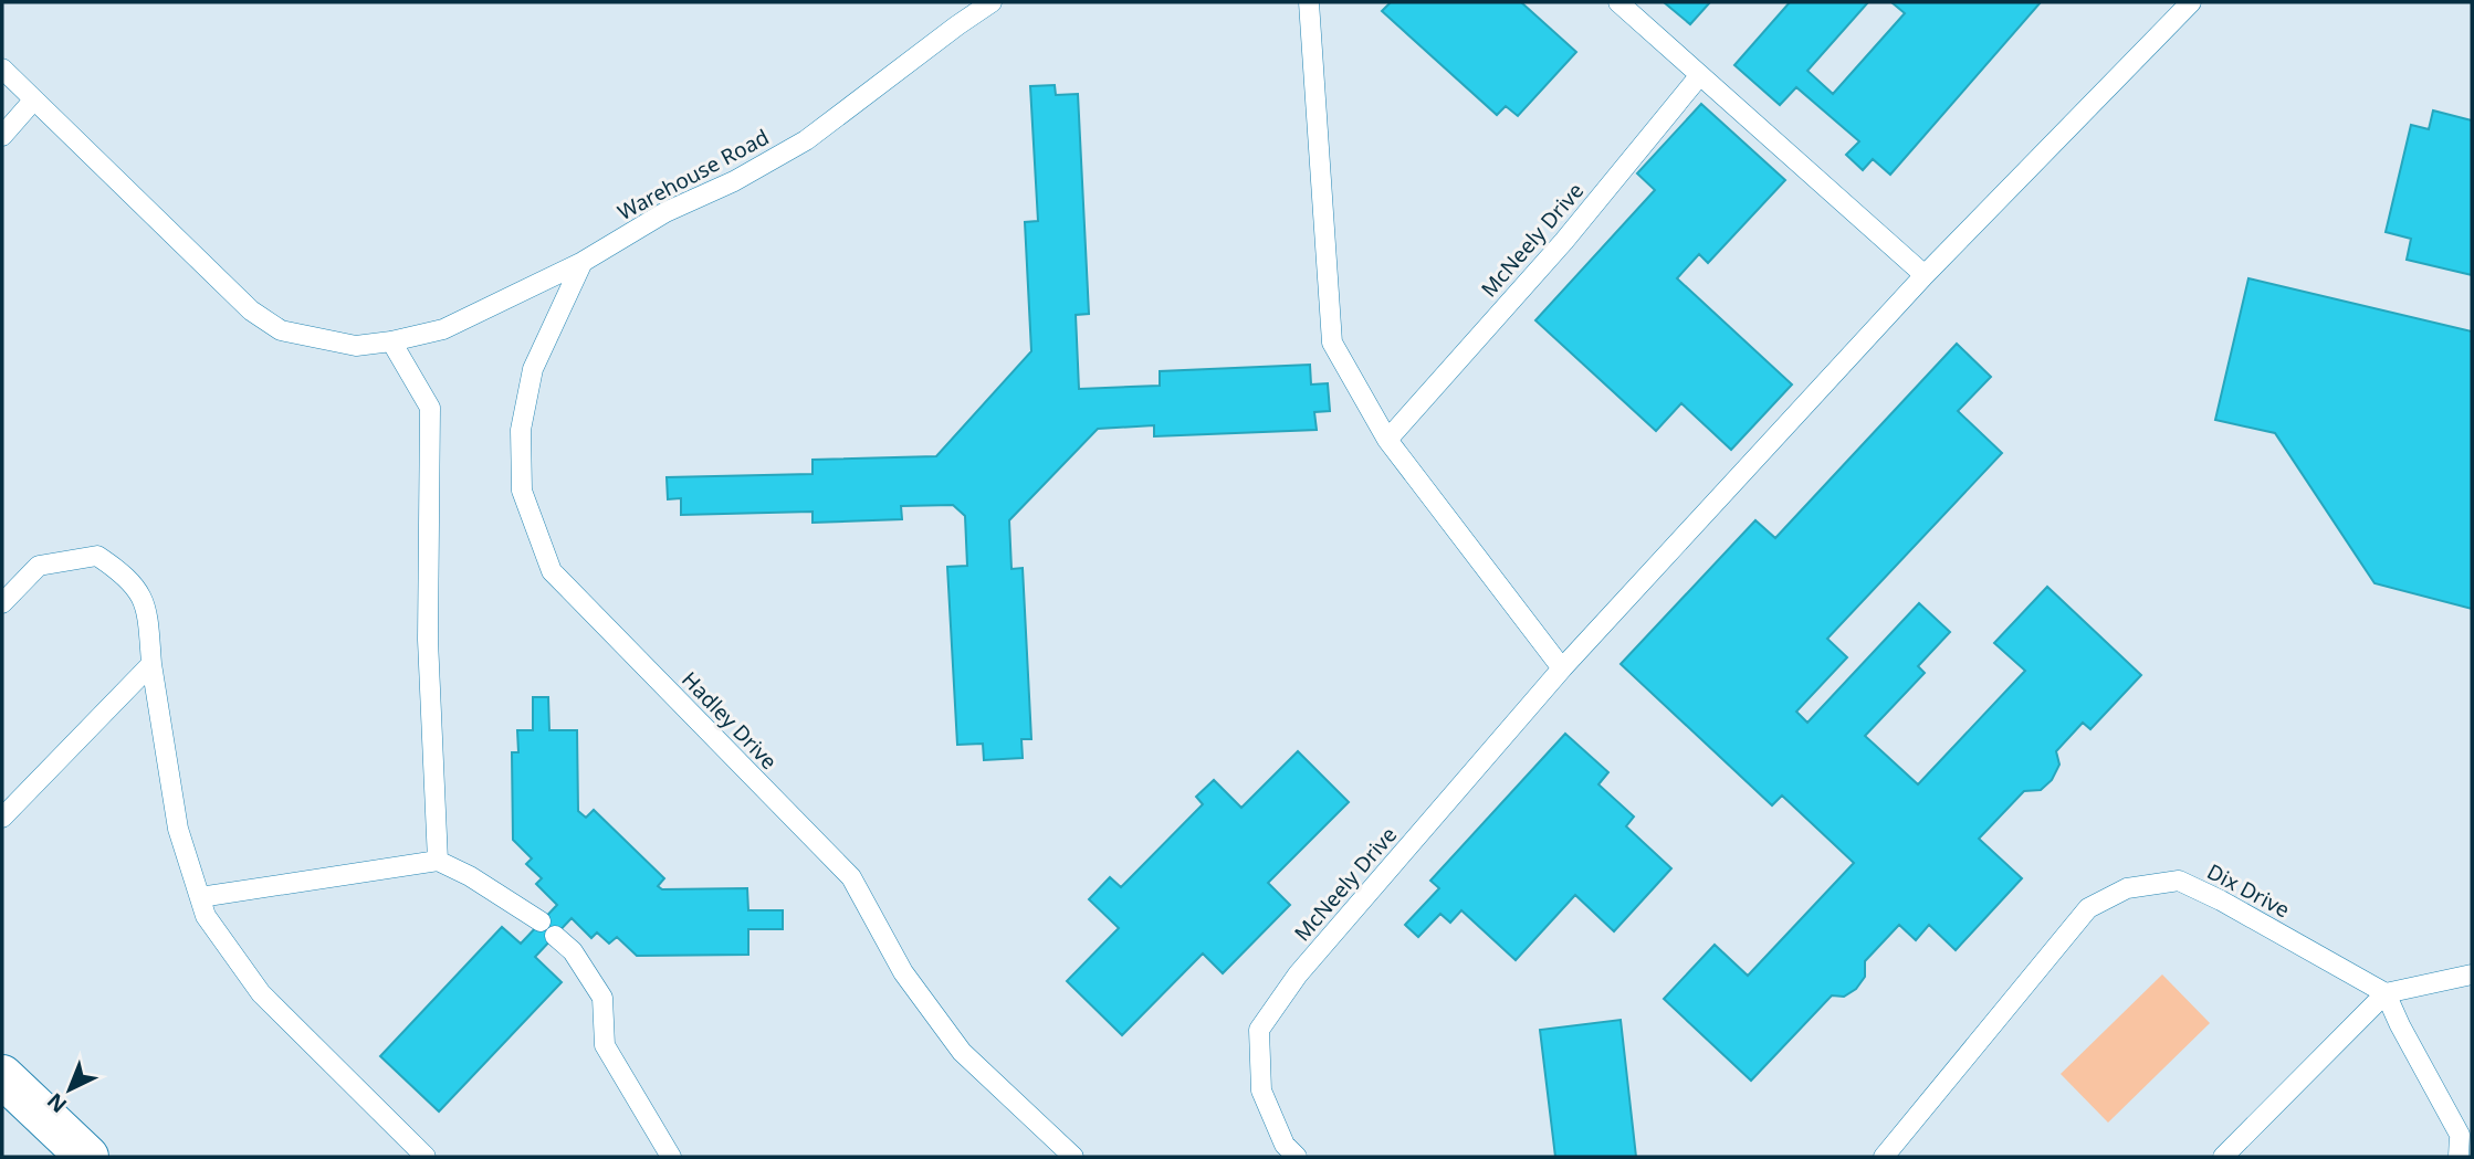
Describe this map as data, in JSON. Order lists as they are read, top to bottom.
{
  "streets": {
    "lane": [
      "Warehouse Road",
      "McNeely Drive",
      "Hadley Drive",
      "Dix Drive"
    ]
  },
  "crossings": [
    ["Warehouse Road", "Hadley Drive"]
  ],
  "north": "bottom left"
}
